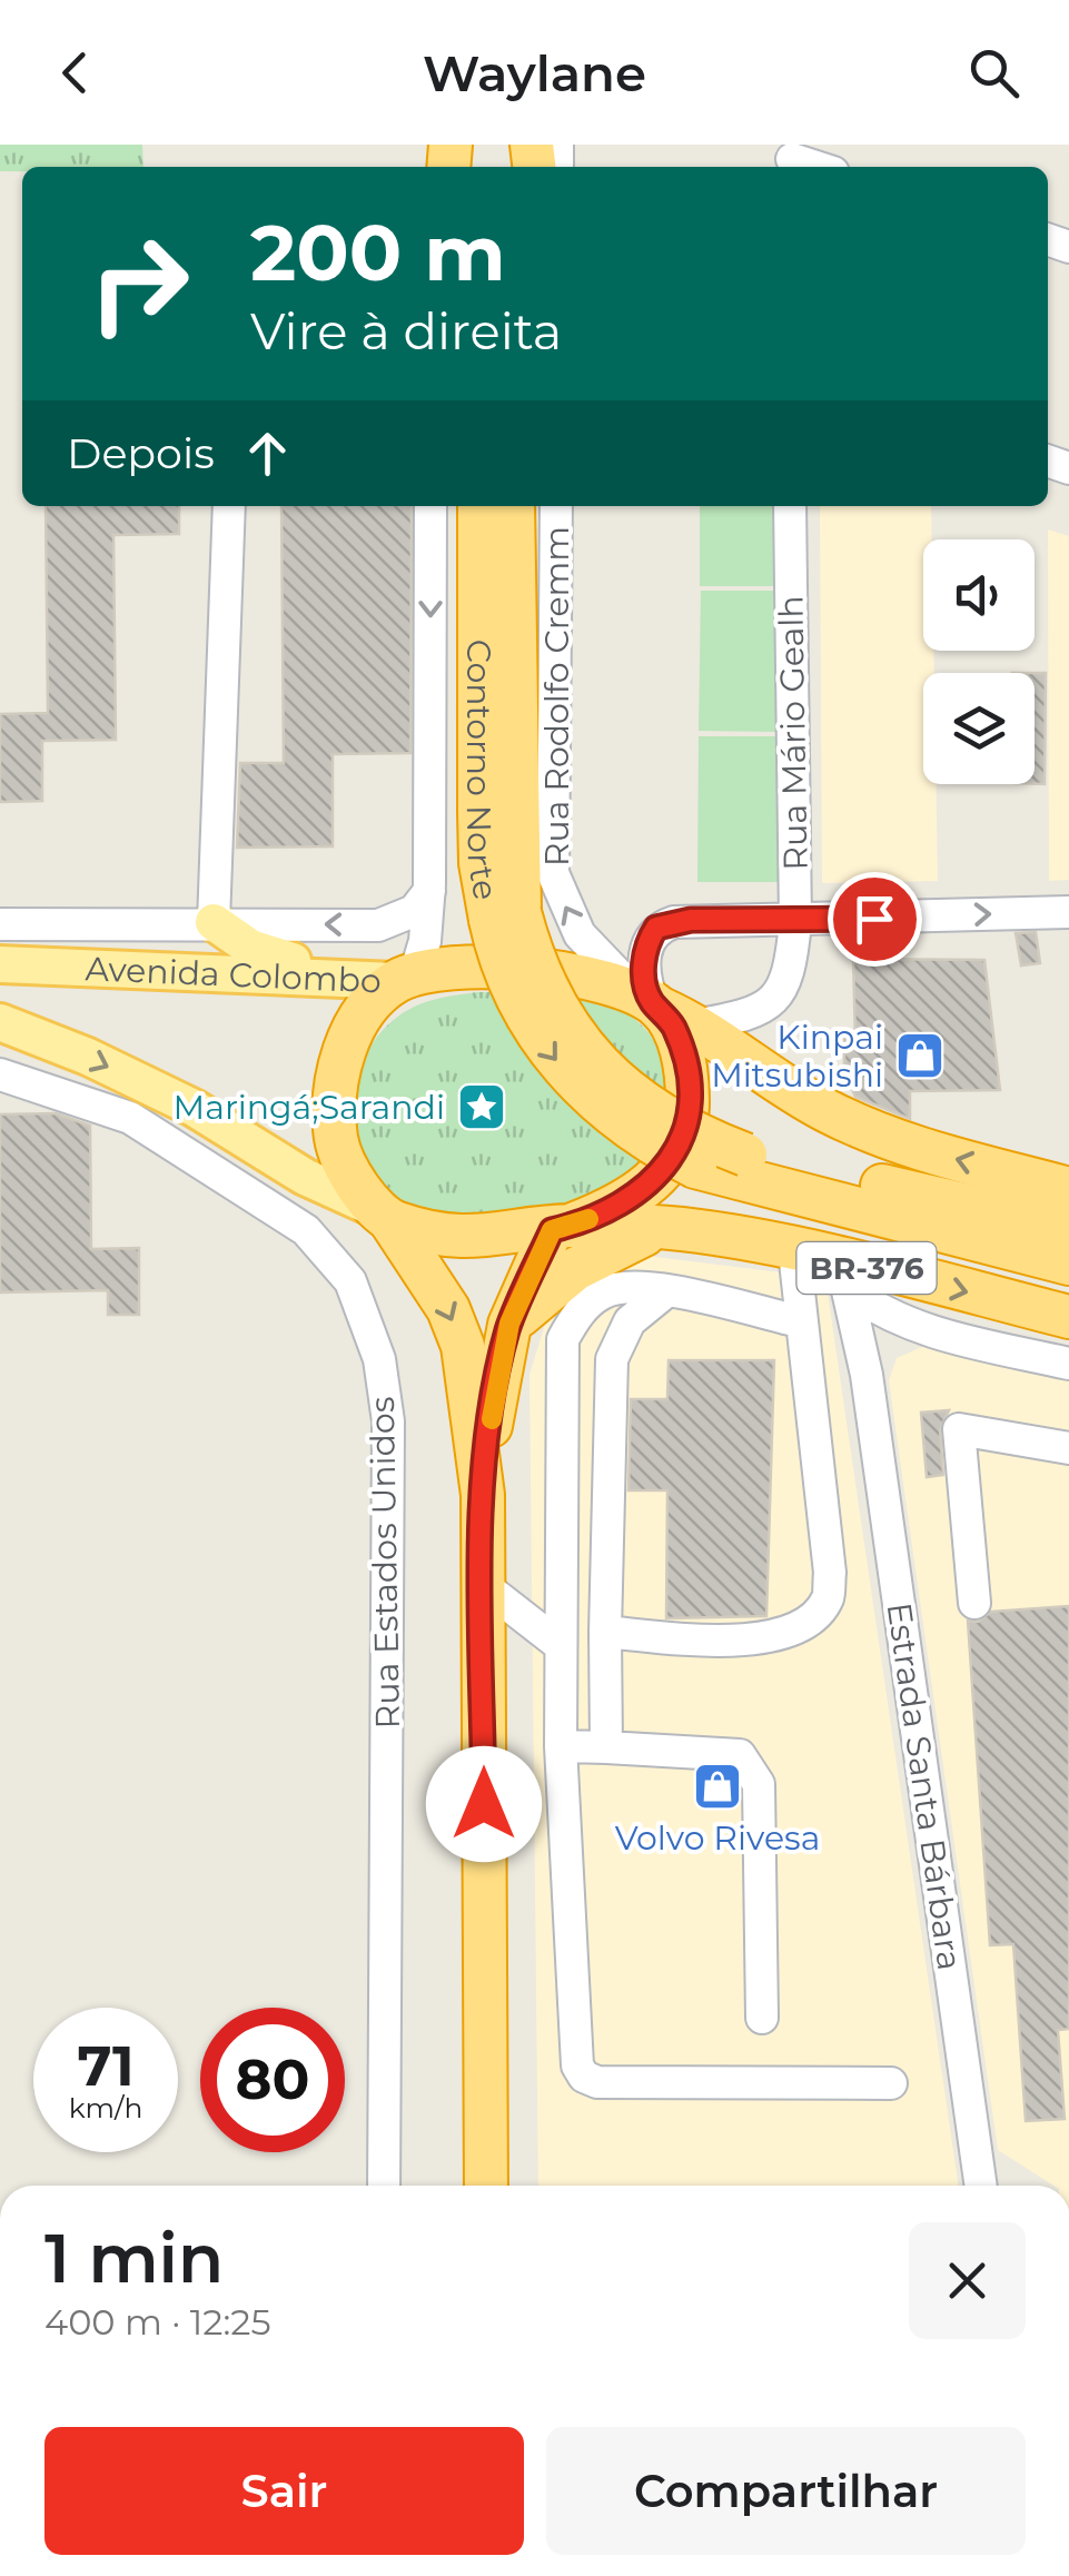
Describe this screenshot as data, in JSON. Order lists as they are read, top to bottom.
{
  "streets": {
    "highway": ["Contorno Norte", "Avenida Colombo", "BR-376"],
    "street": [
      "Rua Rodolfo Cremm",
      "Rua Mário Gealh",
      "Rua Estados Unidos",
      "Estrada Santa Bárbara"
    ]
  },
  "crossings": [
    ["Rua Rodolfo Cremm", "Rua Mário Gealh"],
    ["Rua Rodolfo Cremm", "Avenida Colombo"],
    ["Rua Rodolfo Cremm", "BR-376"],
    ["Rua Mário Gealh", "Avenida Colombo"],
    ["Rua Mário Gealh", "BR-376"],
    ["Avenida Colombo", "BR-376"],
    ["BR-376", "Estrada Santa Bárbara"]
  ],
  "one_way": ["Contorno Norte"],
  "places": {
    "shop": ["Kinpai Mitsubishi", "Volvo Rivesa"],
    "place": ["Maringá;Sarandi"]
  },
  "page": {
    "header": "Waylane",
    "turn": ["200 m", "Vire à direita"],
    "then": "Depois",
    "speed": "71 km/h",
    "limit": "80",
    "heading": ["1 min", "400 m · 12:25"],
    "buttons": ["Sair", "Compartilhar"]
  }
}
